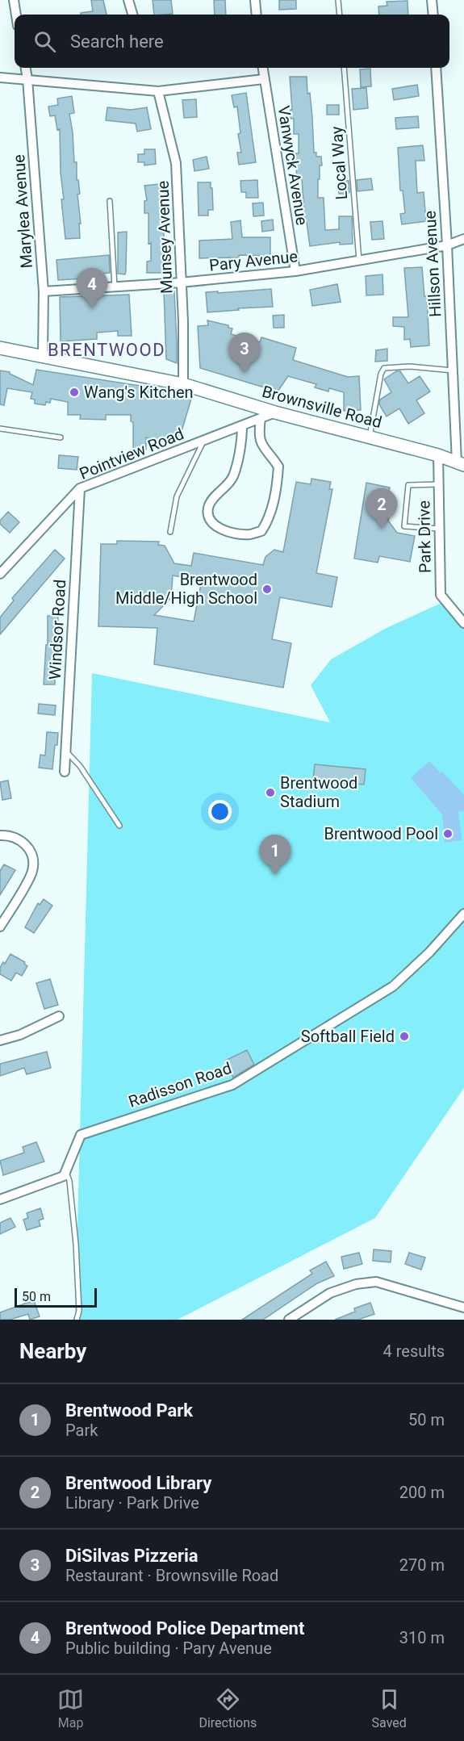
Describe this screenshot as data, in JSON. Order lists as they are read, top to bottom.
{
  "streets": {
    "main road": ["Brownsville Road"],
    "street": [
      "Vanwyck Avenue",
      "Marylea Avenue",
      "Munsey Avenue",
      "Pary Avenue",
      "Hillson Avenue",
      "Pointview Road",
      "Park Drive",
      "Windsor Road",
      "Radisson Road"
    ],
    "lane": ["Local Way"]
  },
  "crossings": [
    ["Local Way", "Pary Avenue"],
    ["Vanwyck Avenue", "Pary Avenue"],
    ["Marylea Avenue", "Pary Avenue"],
    ["Marylea Avenue", "Brownsville Road"],
    ["Munsey Avenue", "Pary Avenue"],
    ["Munsey Avenue", "Brownsville Road"],
    ["Pary Avenue", "Hillson Avenue"],
    ["Hillson Avenue", "Brownsville Road"],
    ["Brownsville Road", "Pointview Road"],
    ["Brownsville Road", "Park Drive"],
    ["Pointview Road", "Windsor Road"]
  ],
  "districts": ["BRENTWOOD"],
  "places": [
    "Wang's Kitchen",
    "Brentwood Middle/High School",
    "Brentwood Stadium",
    "Brentwood Pool",
    "Softball Field"
  ],
  "scale_bar": "50 m",
  "page": {
    "search": "Search here",
    "pins": [
      "4",
      "3",
      "2",
      "1"
    ],
    "scale": "50 m",
    "heading": ["Nearby", "4 results"],
    "list": [
      {
        "mark": "1",
        "name": "Brentwood Park",
        "note": "Park",
        "value": "50 m"
      },
      {
        "mark": "2",
        "name": "Brentwood Library",
        "note": "Library · Park Drive",
        "value": "200 m"
      },
      {
        "mark": "3",
        "name": "DiSilvas Pizzeria",
        "note": "Restaurant · Brownsville Road",
        "value": "270 m"
      },
      {
        "mark": "4",
        "name": "Brentwood Police Department",
        "note": "Public building · Pary Avenue",
        "value": "310 m"
      }
    ],
    "nav": ["Map", "Directions", "Saved"]
  }
}
